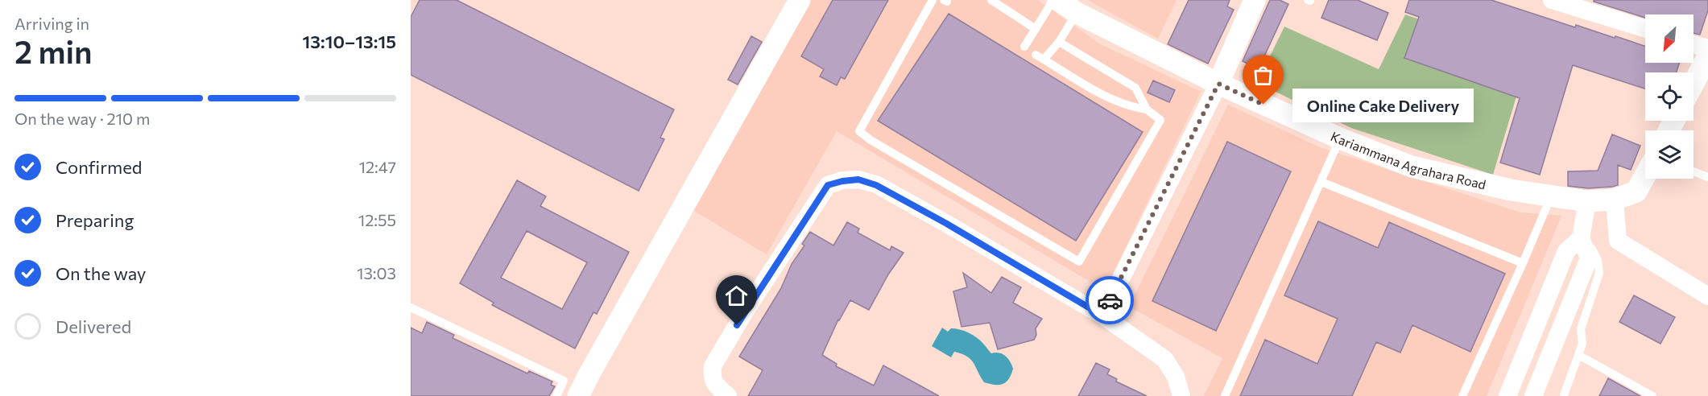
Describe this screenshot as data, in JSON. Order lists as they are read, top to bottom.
{
  "streets": {
    "street": ["Kariammana Agrahara Road"]
  },
  "places": ["Online Cake Delivery"],
  "north": "bottom left",
  "page": {
    "heading": ["2 min", "Arriving in", "13:10–13:15"],
    "bar": "On the way · 210 m",
    "bubble": "Online Cake Delivery",
    "list": [
      ["Confirmed", "12:47"],
      ["Preparing", "12:55"],
      ["On the way", "13:03"],
      "Delivered"
    ]
  }
}
